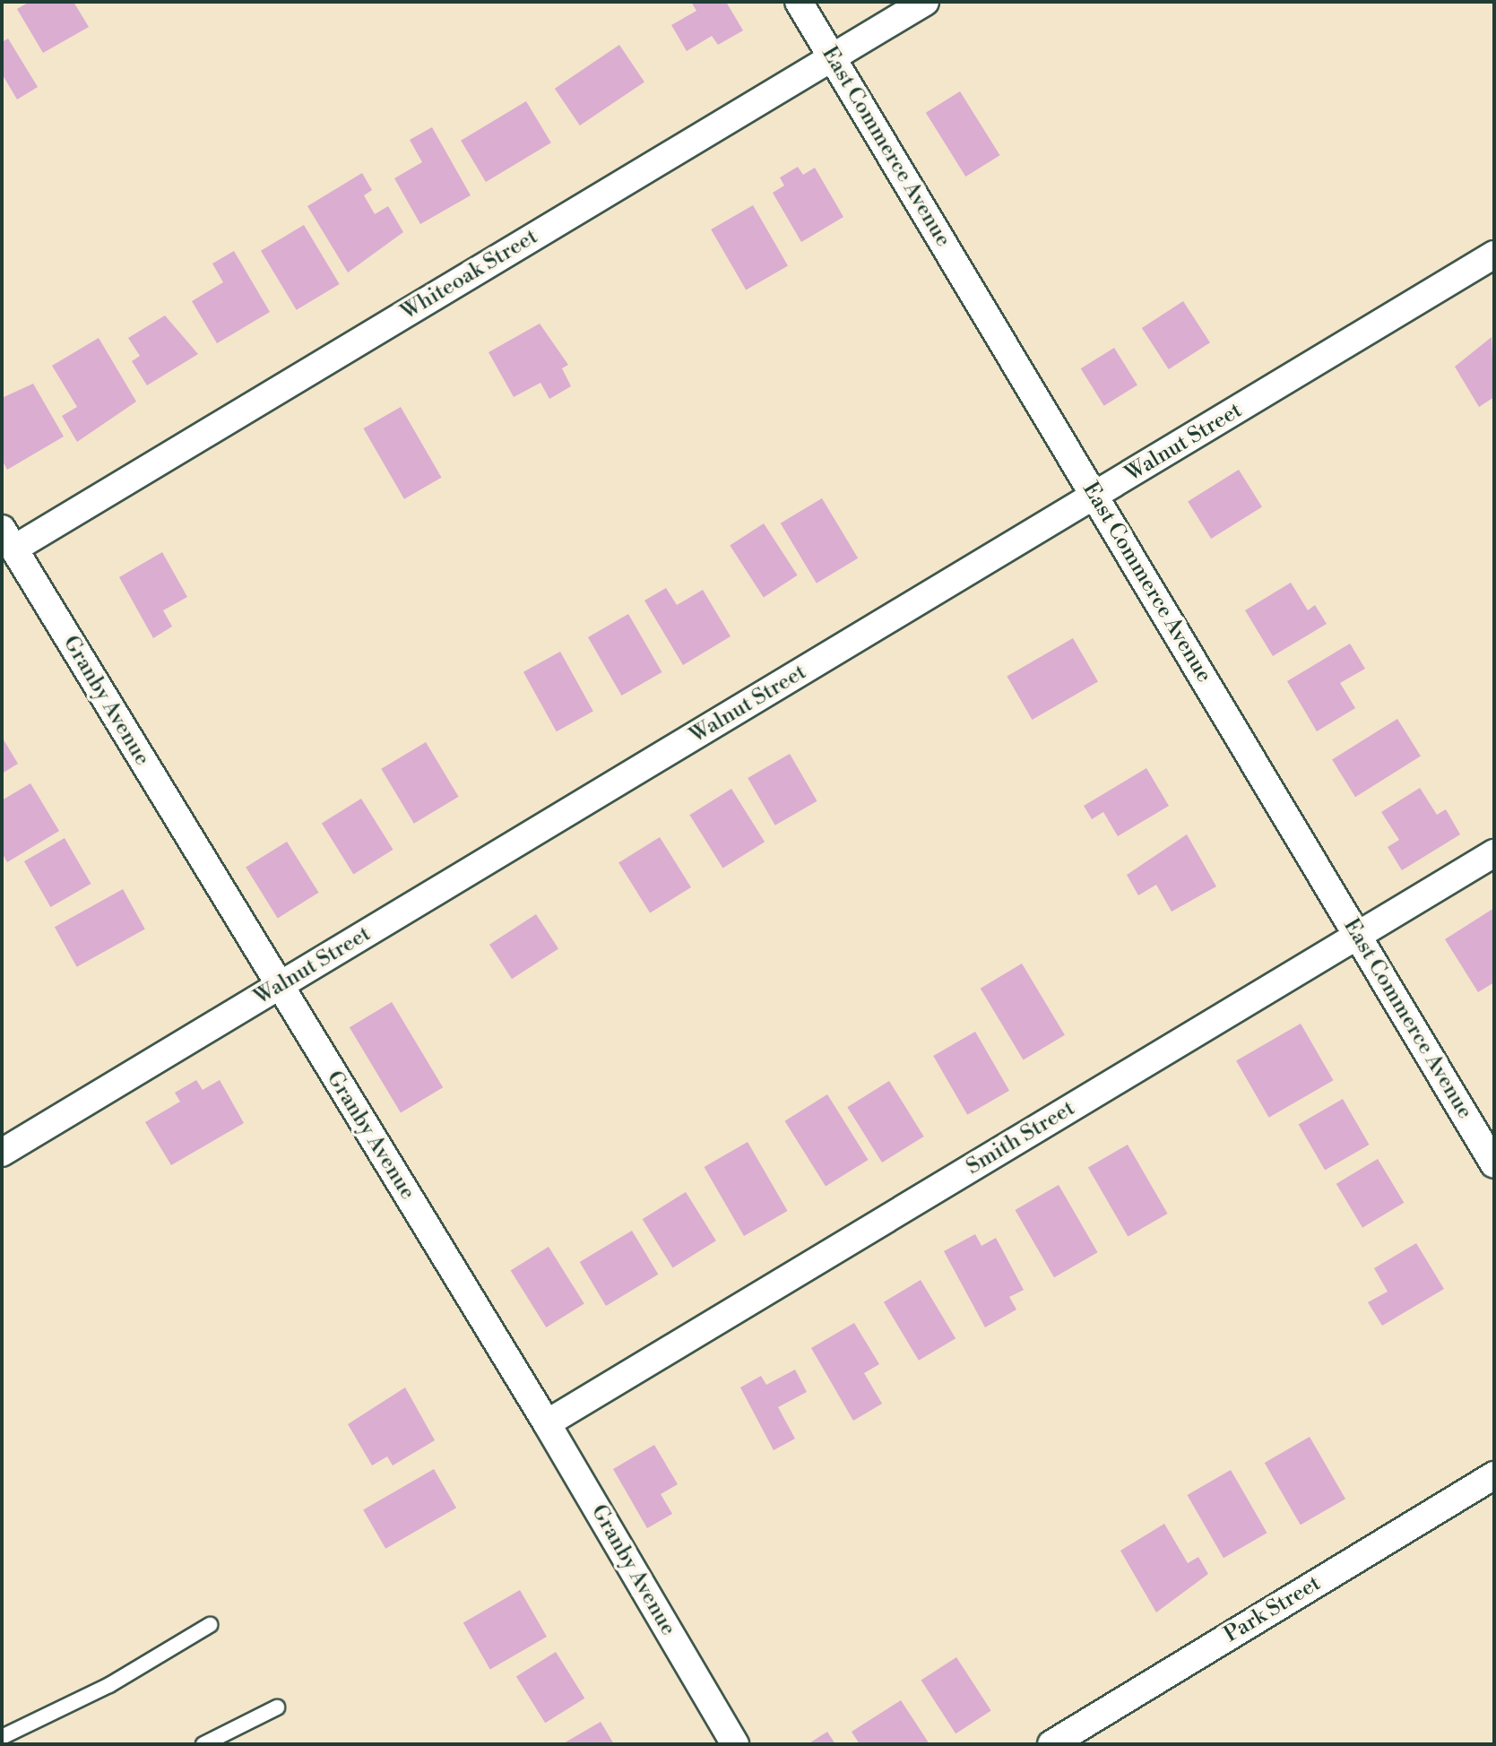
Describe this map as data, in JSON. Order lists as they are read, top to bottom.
{
  "streets": {
    "street": [
      "East Commerce Avenue",
      "Whiteoak Street",
      "Walnut Street",
      "Granby Avenue",
      "Smith Street",
      "Park Street"
    ]
  },
  "crossings": [
    ["East Commerce Avenue", "Whiteoak Street"],
    ["East Commerce Avenue", "Walnut Street"],
    ["East Commerce Avenue", "Smith Street"],
    ["Whiteoak Street", "Granby Avenue"],
    ["Walnut Street", "Granby Avenue"],
    ["Granby Avenue", "Smith Street"]
  ]
}
